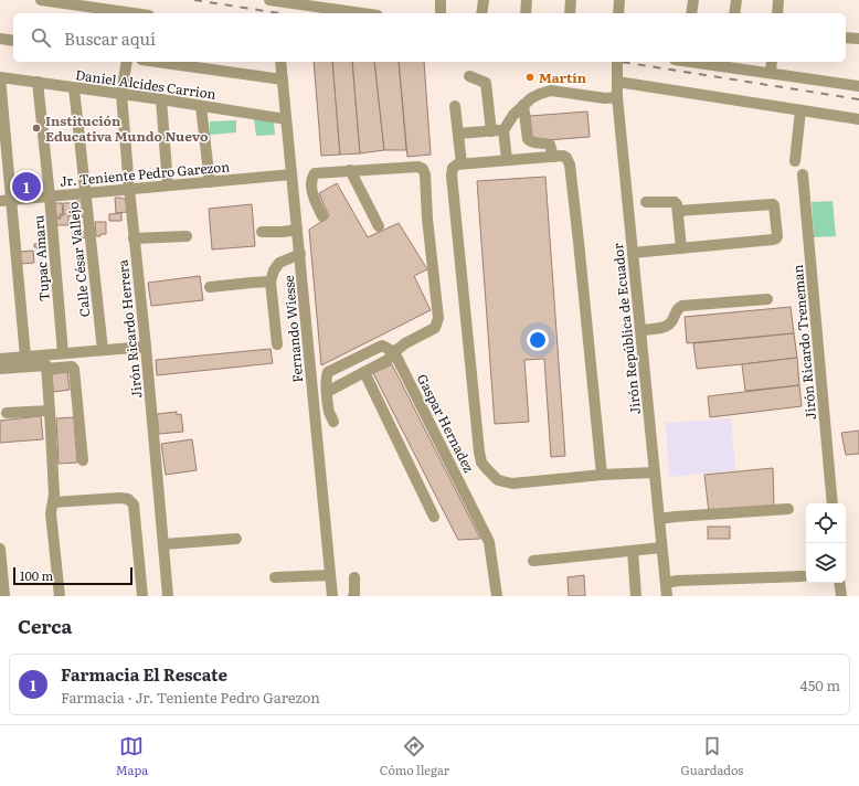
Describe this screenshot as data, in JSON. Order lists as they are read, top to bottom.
{
  "streets": {
    "street": [
      "Daniel Alcides Carrion",
      "Jr. Teniente Pedro Garezon",
      "Tupac Amaru",
      "Calle César Vallejo",
      "Jirón Ricardo Herrera",
      "Fernando Wiesse",
      "Jirón República de Ecuador",
      "Jirón Ricardo Treneman",
      "Gaspar Hernadez"
    ]
  },
  "crossings": [
    ["Daniel Alcides Carrion", "Tupac Amaru"],
    ["Daniel Alcides Carrion", "Calle César Vallejo"],
    ["Daniel Alcides Carrion", "Jirón Ricardo Herrera"],
    ["Daniel Alcides Carrion", "Fernando Wiesse"],
    ["Jr. Teniente Pedro Garezon", "Tupac Amaru"],
    ["Jr. Teniente Pedro Garezon", "Calle César Vallejo"],
    ["Jr. Teniente Pedro Garezon", "Jirón Ricardo Herrera"],
    ["Jr. Teniente Pedro Garezon", "Fernando Wiesse"]
  ],
  "places": ["Martín", "Institución Educativa Mundo Nuevo"],
  "scale_bar": "100 m",
  "page": {
    "search": "Buscar aquí",
    "pins": "1",
    "scale": "100 m",
    "heading": "Cerca",
    "list": [
      {
        "mark": "1",
        "name": "Farmacia El Rescate",
        "note": "Farmacia · Jr. Teniente Pedro Garezon",
        "value": "450 m"
      }
    ],
    "nav": ["Mapa", "Cómo llegar", "Guardados"]
  }
}
